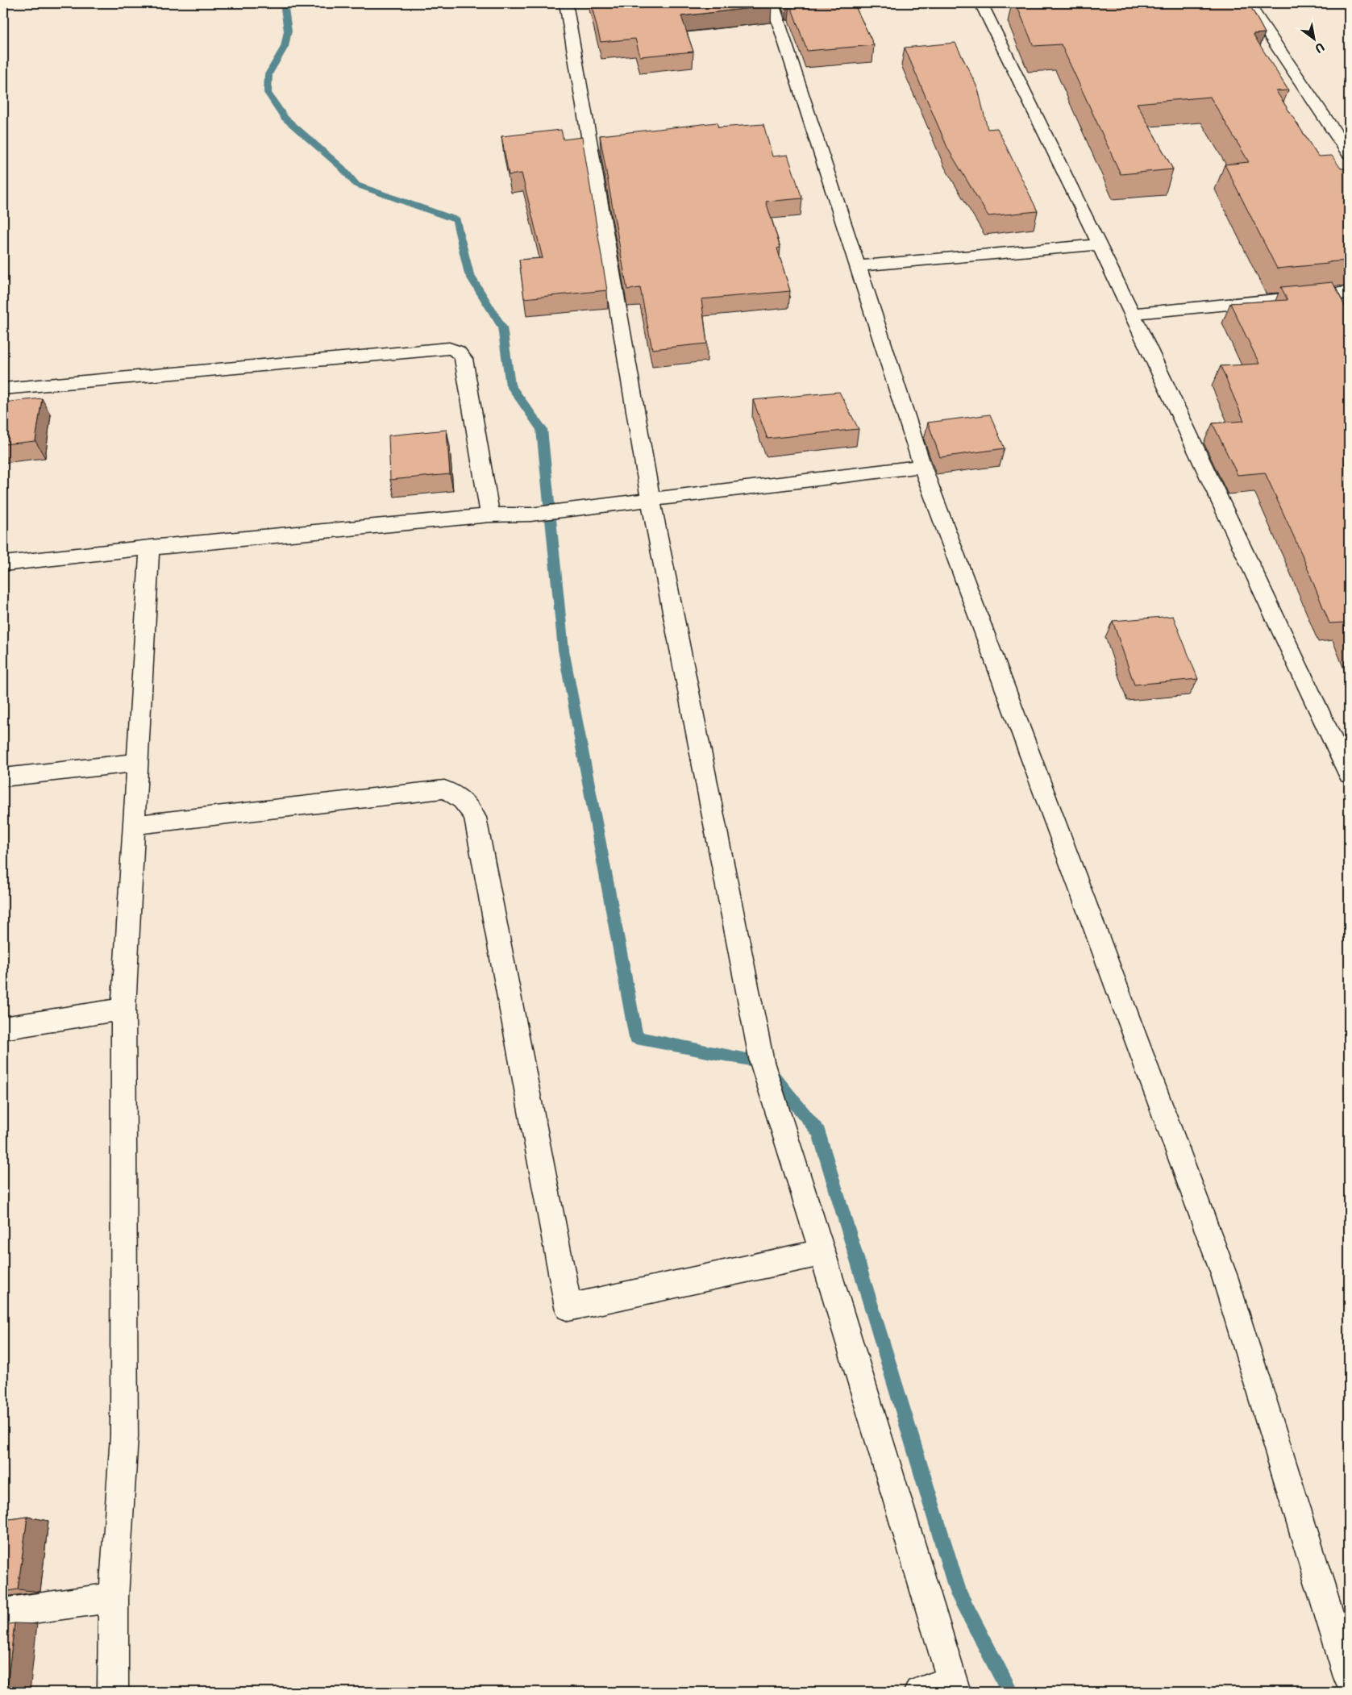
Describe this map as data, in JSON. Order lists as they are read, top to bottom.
{
  "north": "bottom right"
}
